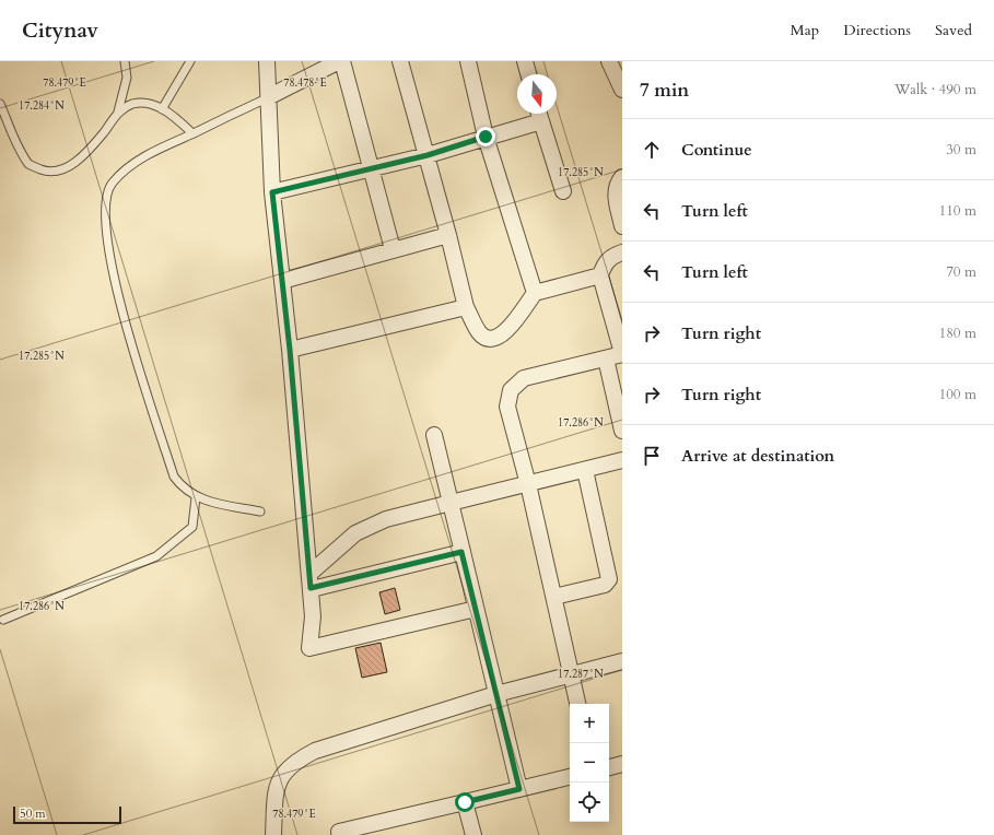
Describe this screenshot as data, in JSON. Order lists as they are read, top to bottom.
{
  "scale_bar": "50 m",
  "north": "bottom",
  "page": {
    "header": "Citynav",
    "nav": ["Map", "Directions", "Saved"],
    "heading": ["7 min", "Walk · 490 m"],
    "list": [
      ["Continue", "30 m"],
      ["Turn left", "110 m"],
      ["Turn left", "70 m"],
      ["Turn right", "180 m"],
      ["Turn right", "100 m"],
      "Arrive at destination"
    ],
    "map_buttons": ["+", "−"],
    "scale": "50 m"
  },
  "coordinates": [
    "78.479°E",
    "78.478°E",
    "17.284°N",
    "17.285°N",
    "17.286°N",
    "17.287°N"
  ]
}
